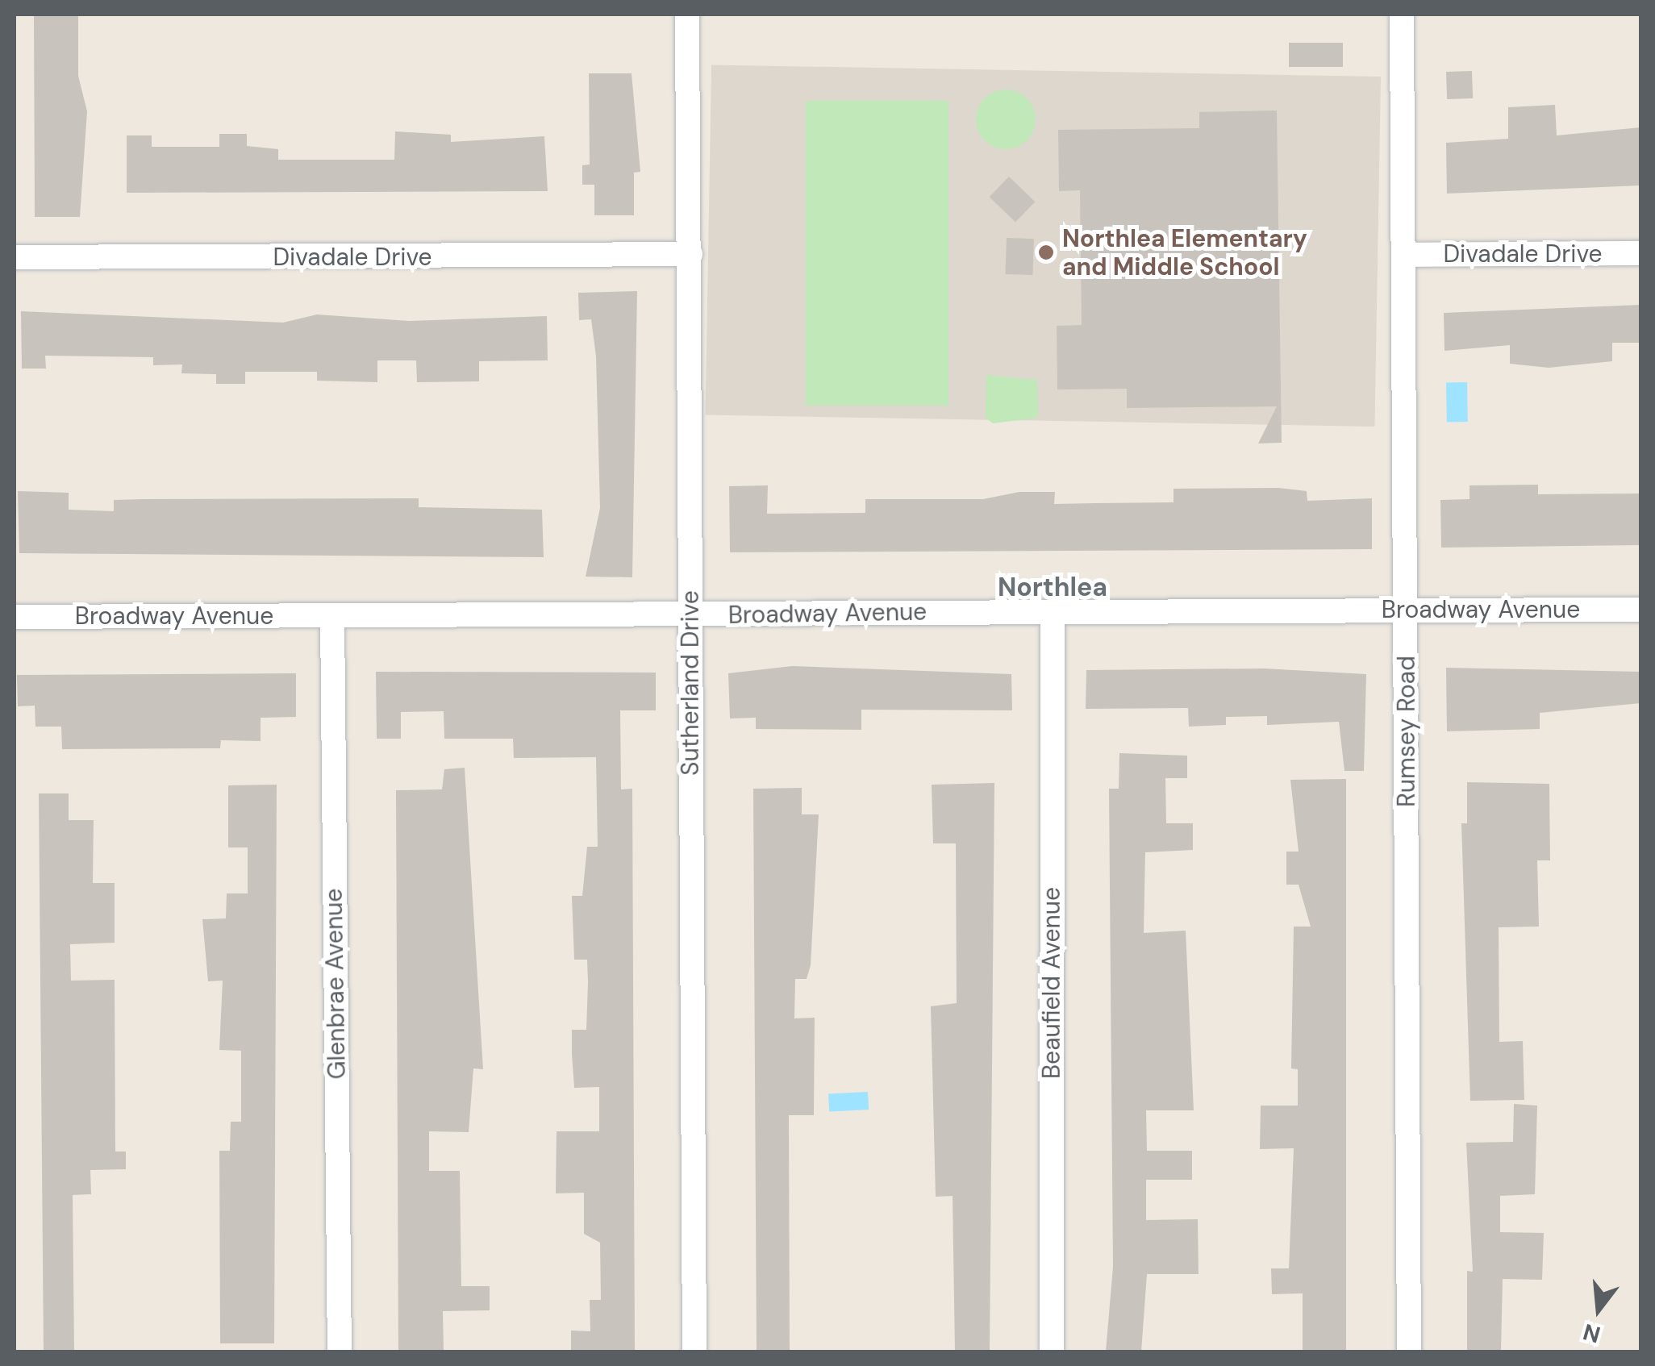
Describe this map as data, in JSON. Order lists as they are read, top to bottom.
{
  "streets": {
    "street": [
      "Divadale Drive",
      "Broadway Avenue",
      "Sutherland Drive",
      "Rumsey Road",
      "Beaufield Avenue",
      "Glenbrae Avenue"
    ]
  },
  "crossings": [
    ["Divadale Drive", "Sutherland Drive"],
    ["Divadale Drive", "Rumsey Road"],
    ["Broadway Avenue", "Sutherland Drive"],
    ["Broadway Avenue", "Rumsey Road"],
    ["Broadway Avenue", "Beaufield Avenue"],
    ["Broadway Avenue", "Glenbrae Avenue"]
  ],
  "districts": ["Northlea"],
  "places": ["Northlea Elementary and Middle School"],
  "north": "bottom"
}
